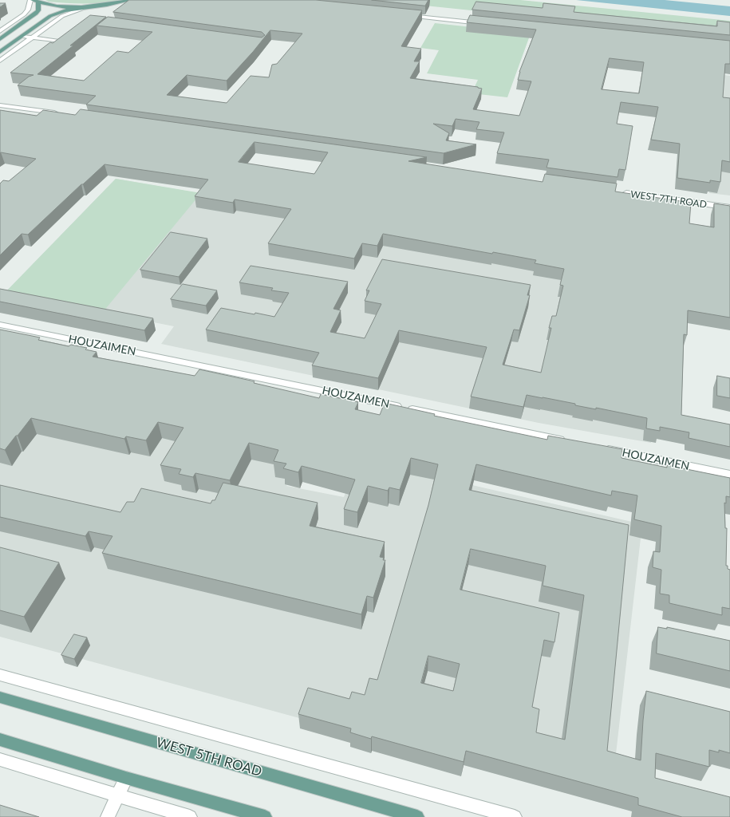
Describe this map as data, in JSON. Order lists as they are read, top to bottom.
{
  "streets": {
    "main road": ["WEST 5TH ROAD"],
    "street": ["WEST 7TH ROAD", "HOUZAIMEN"]
  }
}
